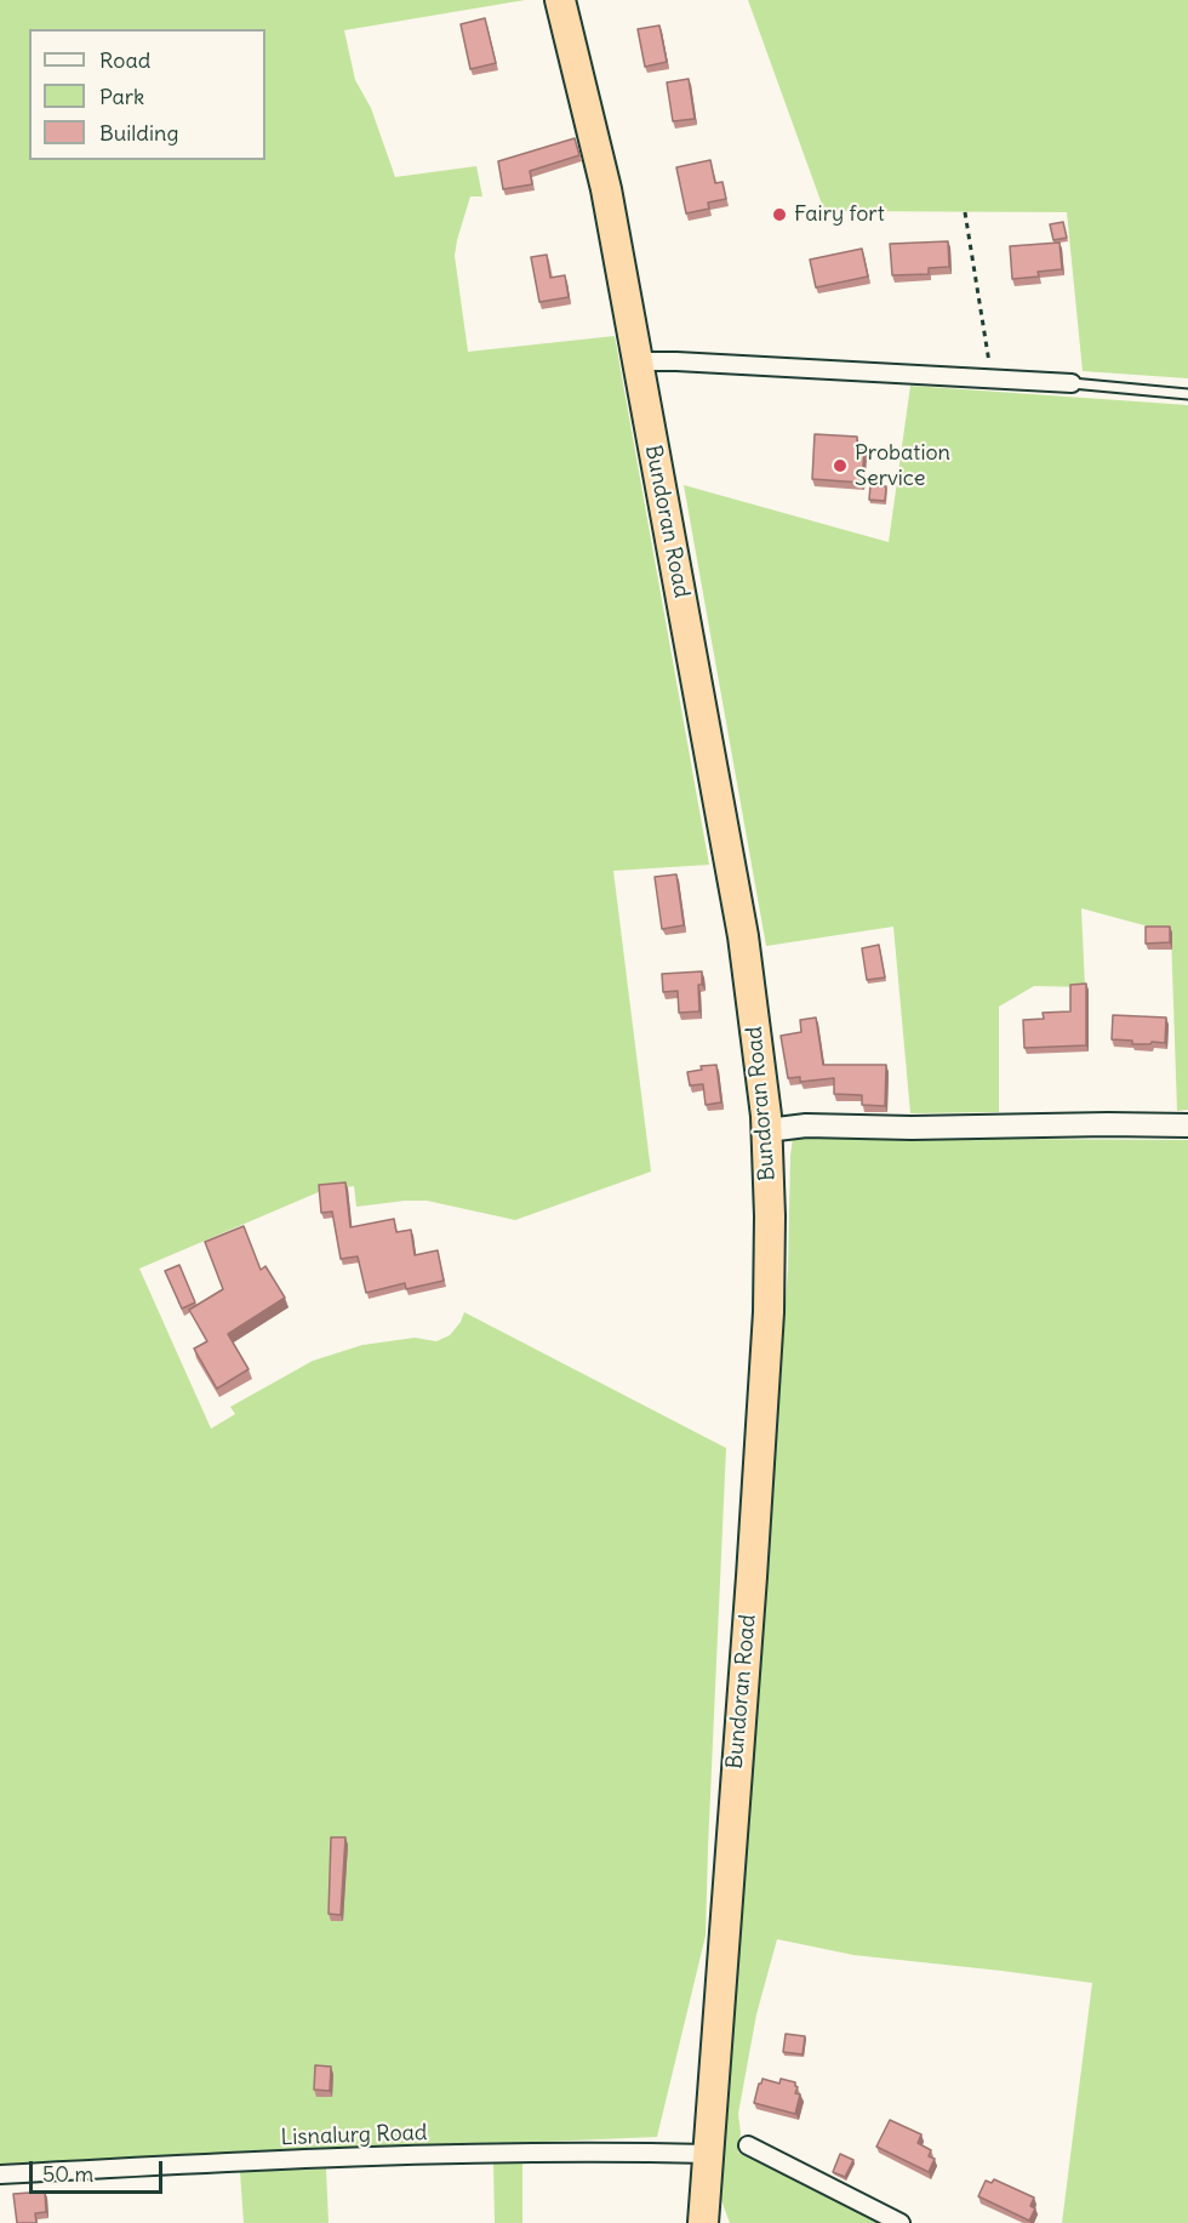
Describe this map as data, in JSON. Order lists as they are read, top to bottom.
{
  "streets": {
    "highway": ["Bundoran Road"],
    "street": ["Lisnalurg Road"]
  },
  "crossings": [
    ["Bundoran Road", "Lisnalurg Road"]
  ],
  "places": ["Fairy fort", "Probation Service"],
  "legend": ["Road", "Park", "Building"],
  "scale_bar": "50 m"
}
